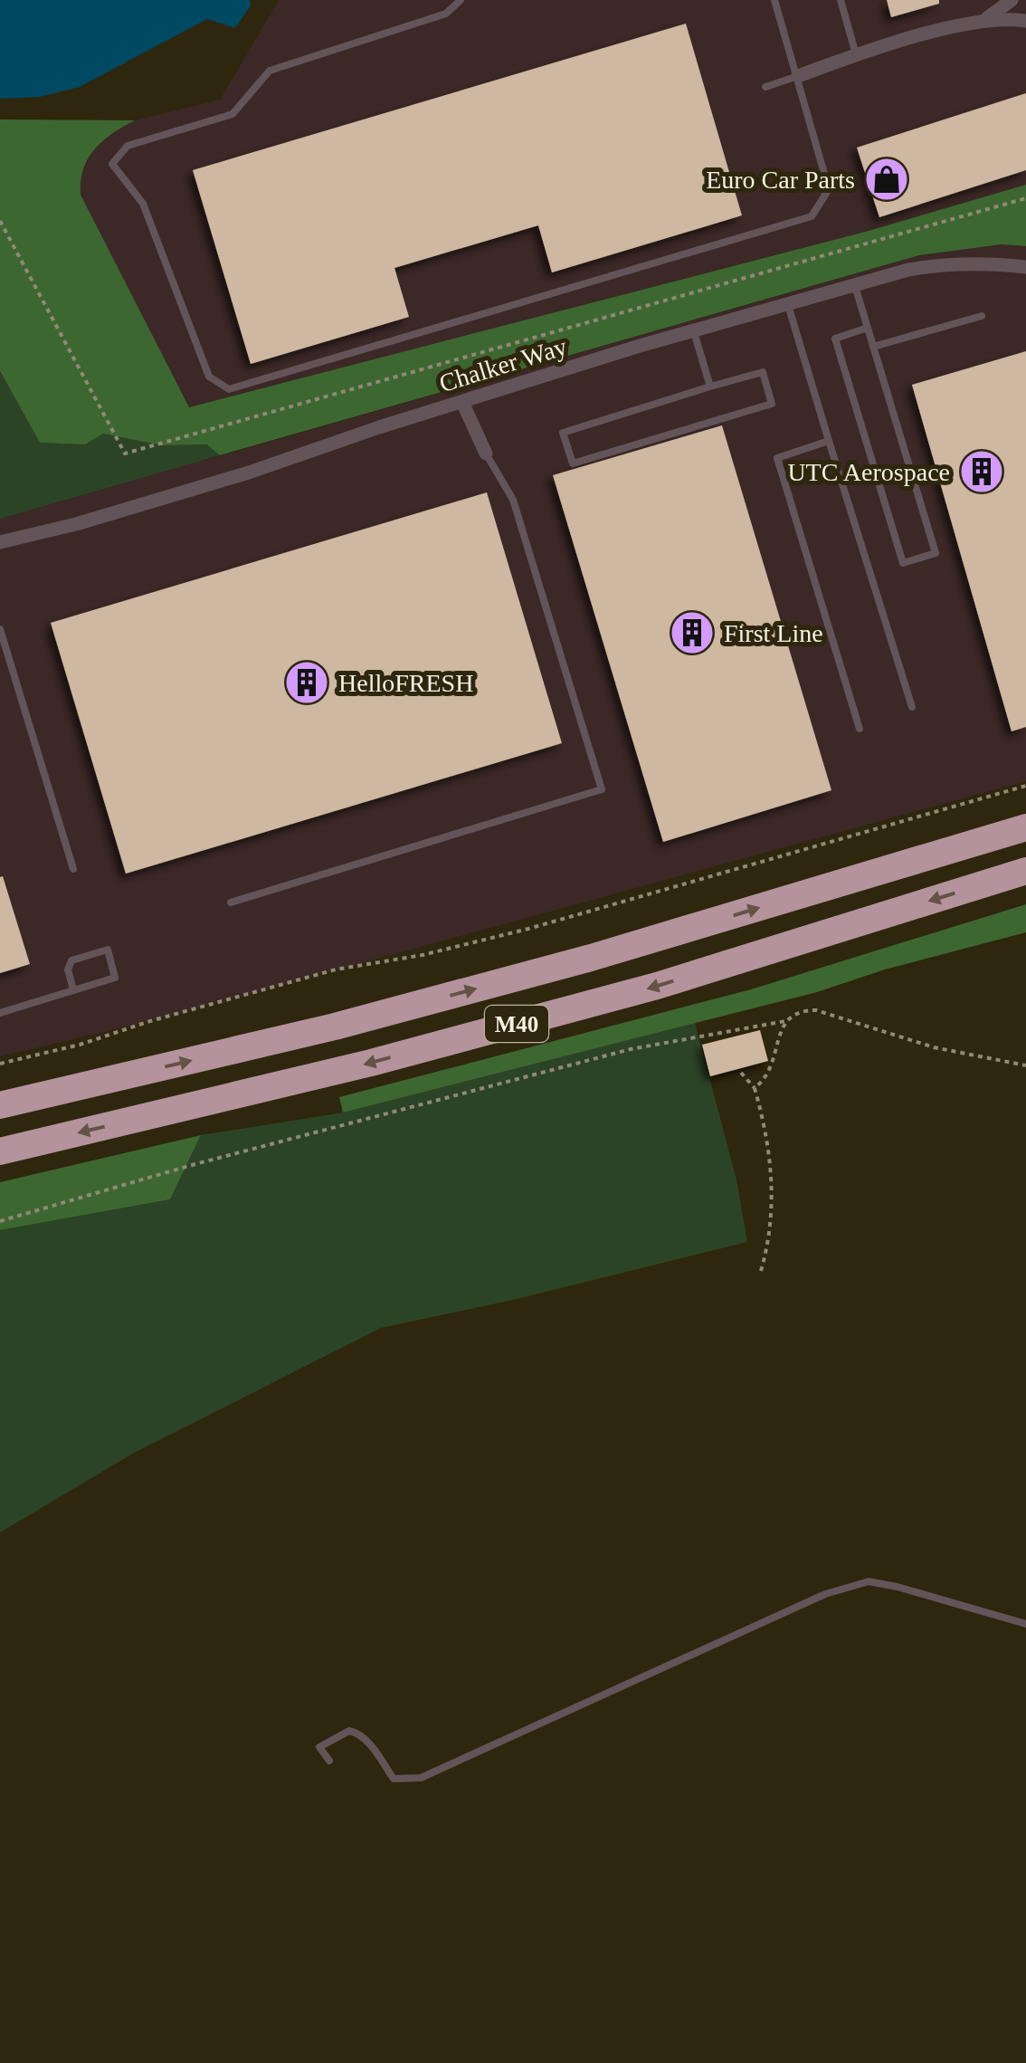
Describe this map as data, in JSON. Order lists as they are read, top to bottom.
{
  "streets": {
    "highway": ["M40"],
    "street": ["Chalker Way"]
  },
  "places": {
    "shop": ["Euro Car Parts"],
    "building": ["UTC Aerospace", "First Line", "HelloFRESH"]
  }
}
